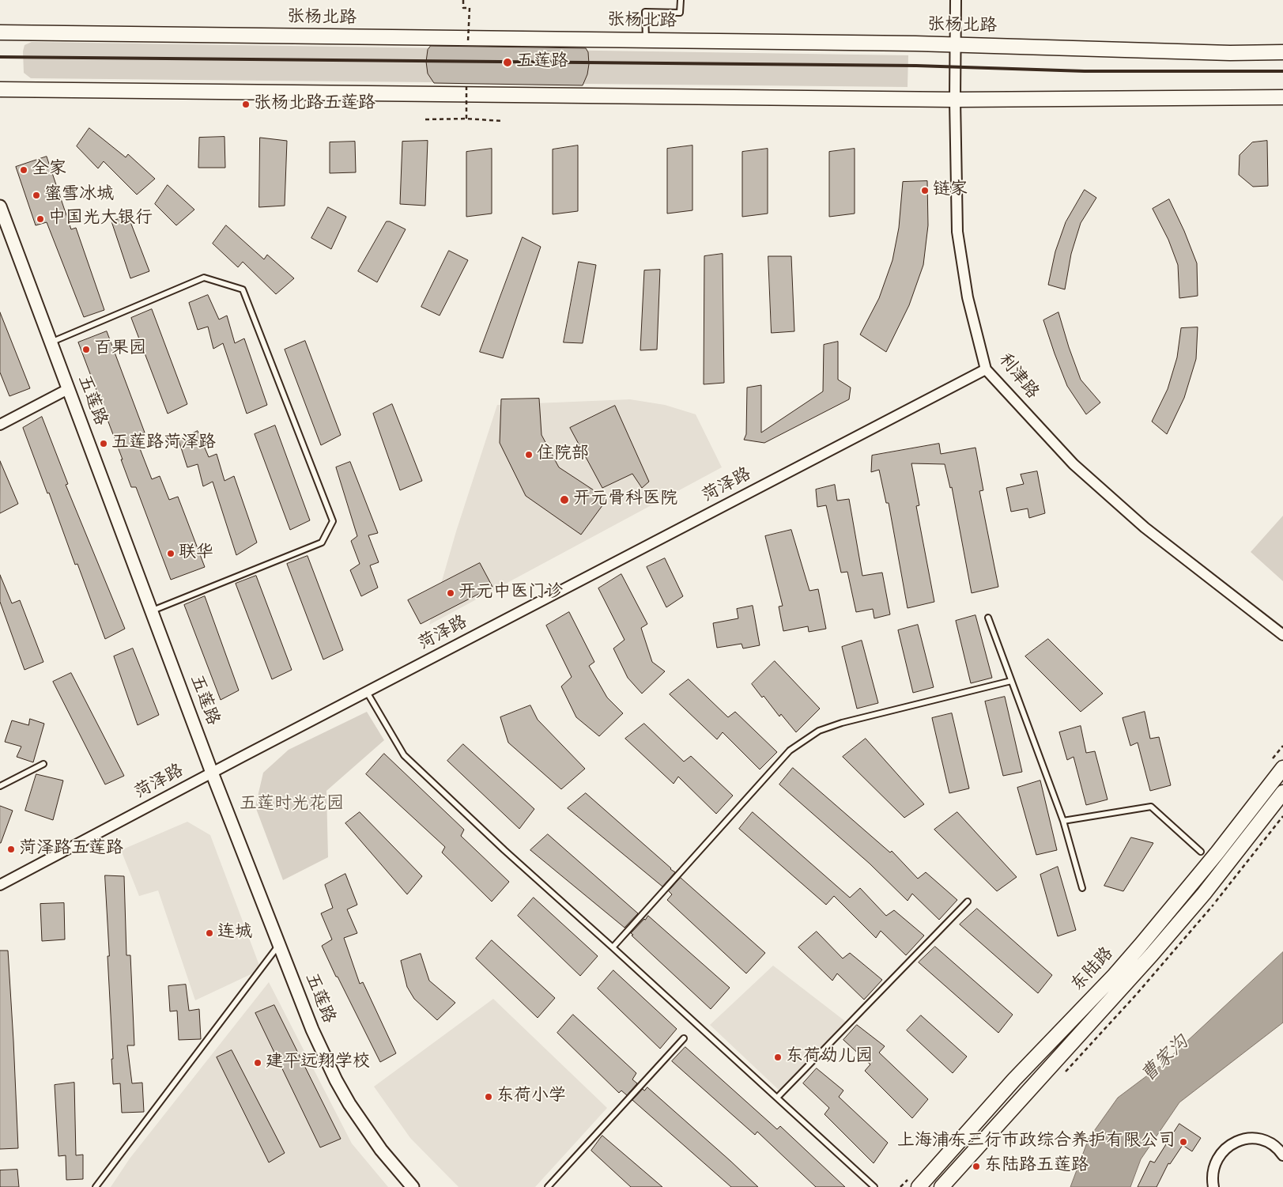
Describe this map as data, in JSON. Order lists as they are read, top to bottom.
{
  "streets": {
    "main road": ["张杨北路", "东陆路"],
    "street": ["利津路", "五莲路", "菏泽路"]
  },
  "crossings": [
    ["张杨北路", "利津路"],
    ["利津路", "菏泽路"],
    ["五莲路", "菏泽路"]
  ],
  "water": ["曹家沟"],
  "parks": ["五莲时光花园"],
  "places": [
    "五莲路",
    "张杨北路五莲路",
    "全家",
    "链家",
    "蜜雪冰城",
    "中国光大银行",
    "百果园",
    "五莲路菏泽路",
    "住院部",
    "开元骨科医院",
    "联华",
    "开元中医门诊",
    "菏泽路五莲路",
    "连城",
    "东荷幼儿园",
    "建平远翔学校",
    "东荷小学",
    "上海浦东三行市政综合养护有限公司",
    "东陆路五莲路"
  ]
}
